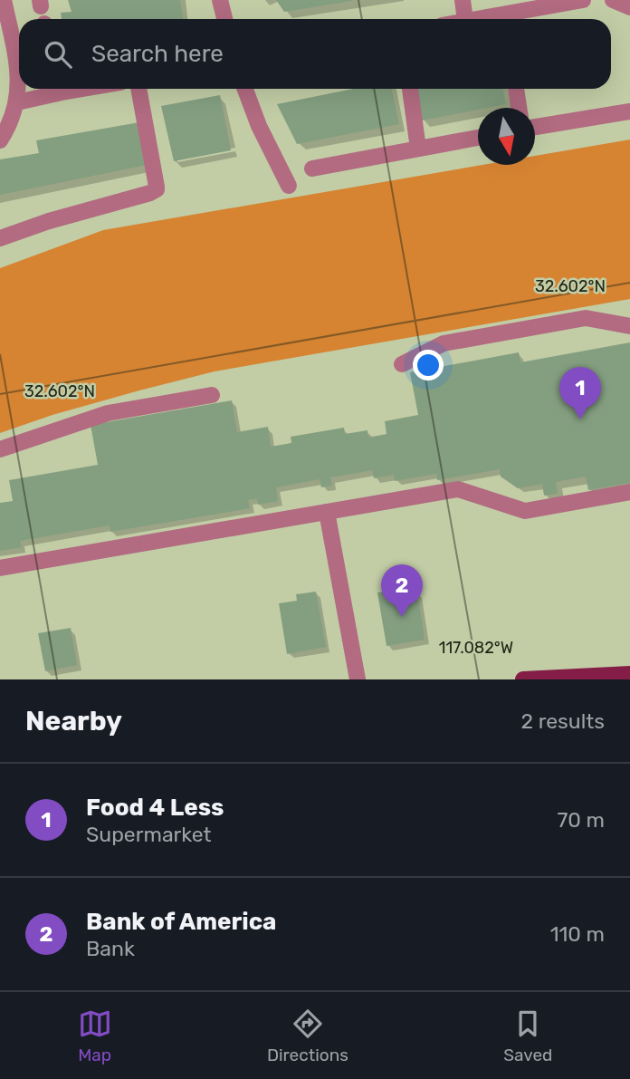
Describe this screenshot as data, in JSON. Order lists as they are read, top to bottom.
{
  "north": "bottom",
  "page": {
    "search": "Search here",
    "pins": ["1", "2"],
    "heading": ["Nearby", "2 results"],
    "list": [
      {
        "mark": "1",
        "name": "Food 4 Less",
        "note": "Supermarket",
        "value": "70 m"
      },
      {
        "mark": "2",
        "name": "Bank of America",
        "note": "Bank",
        "value": "110 m"
      }
    ],
    "nav": ["Map", "Directions", "Saved"]
  },
  "coordinates": ["32.602°N", "117.082°W"]
}
